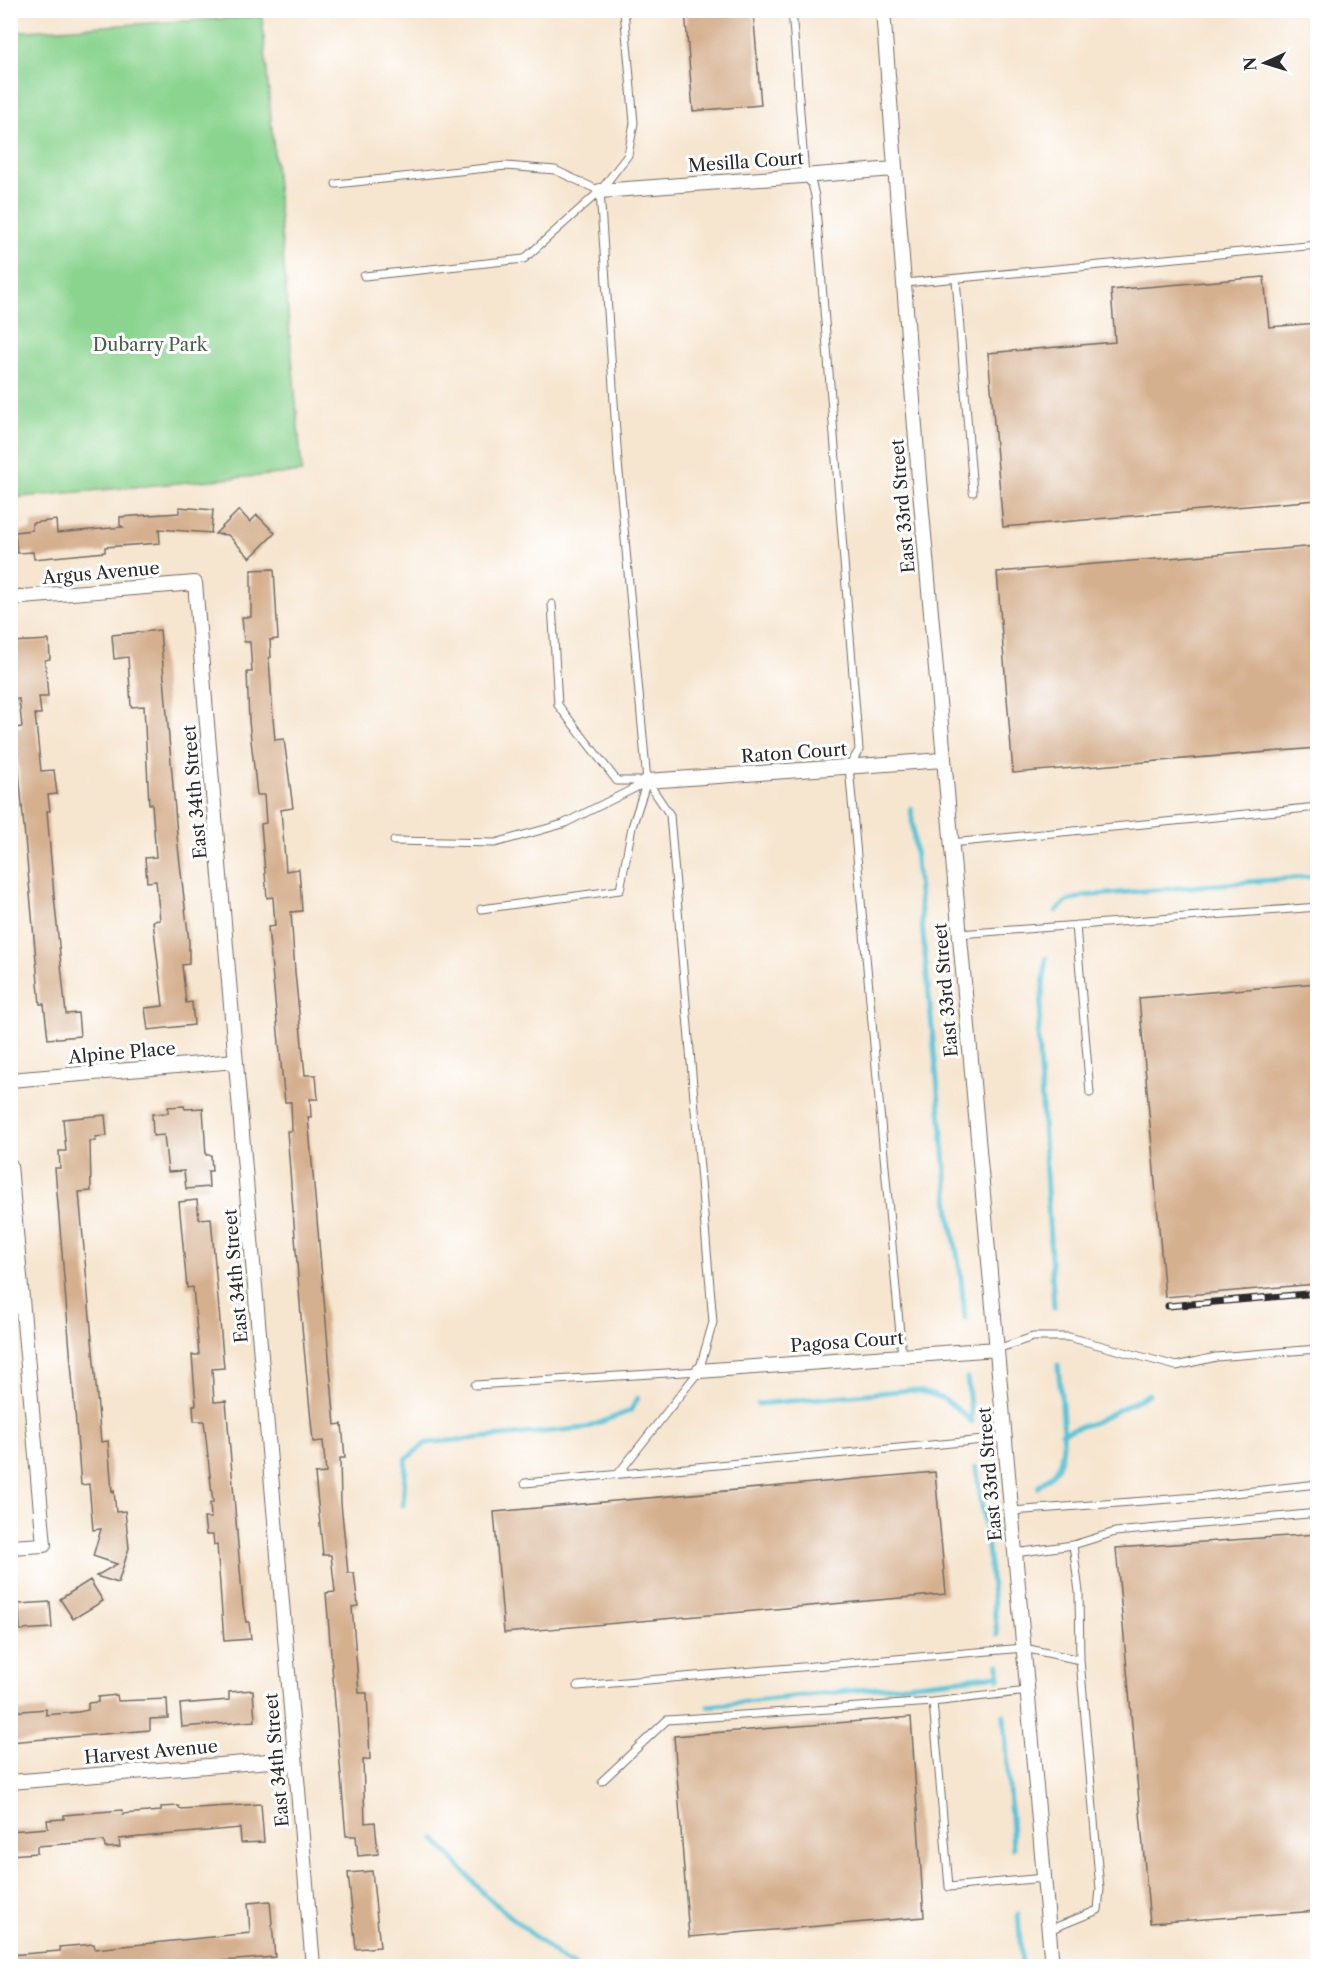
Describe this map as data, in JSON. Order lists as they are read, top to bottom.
{
  "streets": {
    "street": [
      "Mesilla Court",
      "East 33rd Street",
      "Argus Avenue",
      "Raton Court",
      "East 34th Street",
      "Alpine Place",
      "Pagosa Court",
      "Harvest Avenue"
    ]
  },
  "crossings": [
    ["Mesilla Court", "East 33rd Street"],
    ["East 33rd Street", "Raton Court"],
    ["East 33rd Street", "Pagosa Court"],
    ["Argus Avenue", "East 34th Street"],
    ["East 34th Street", "Alpine Place"],
    ["East 34th Street", "Harvest Avenue"]
  ],
  "parks": ["Dubarry Park"],
  "north": "left"
}
